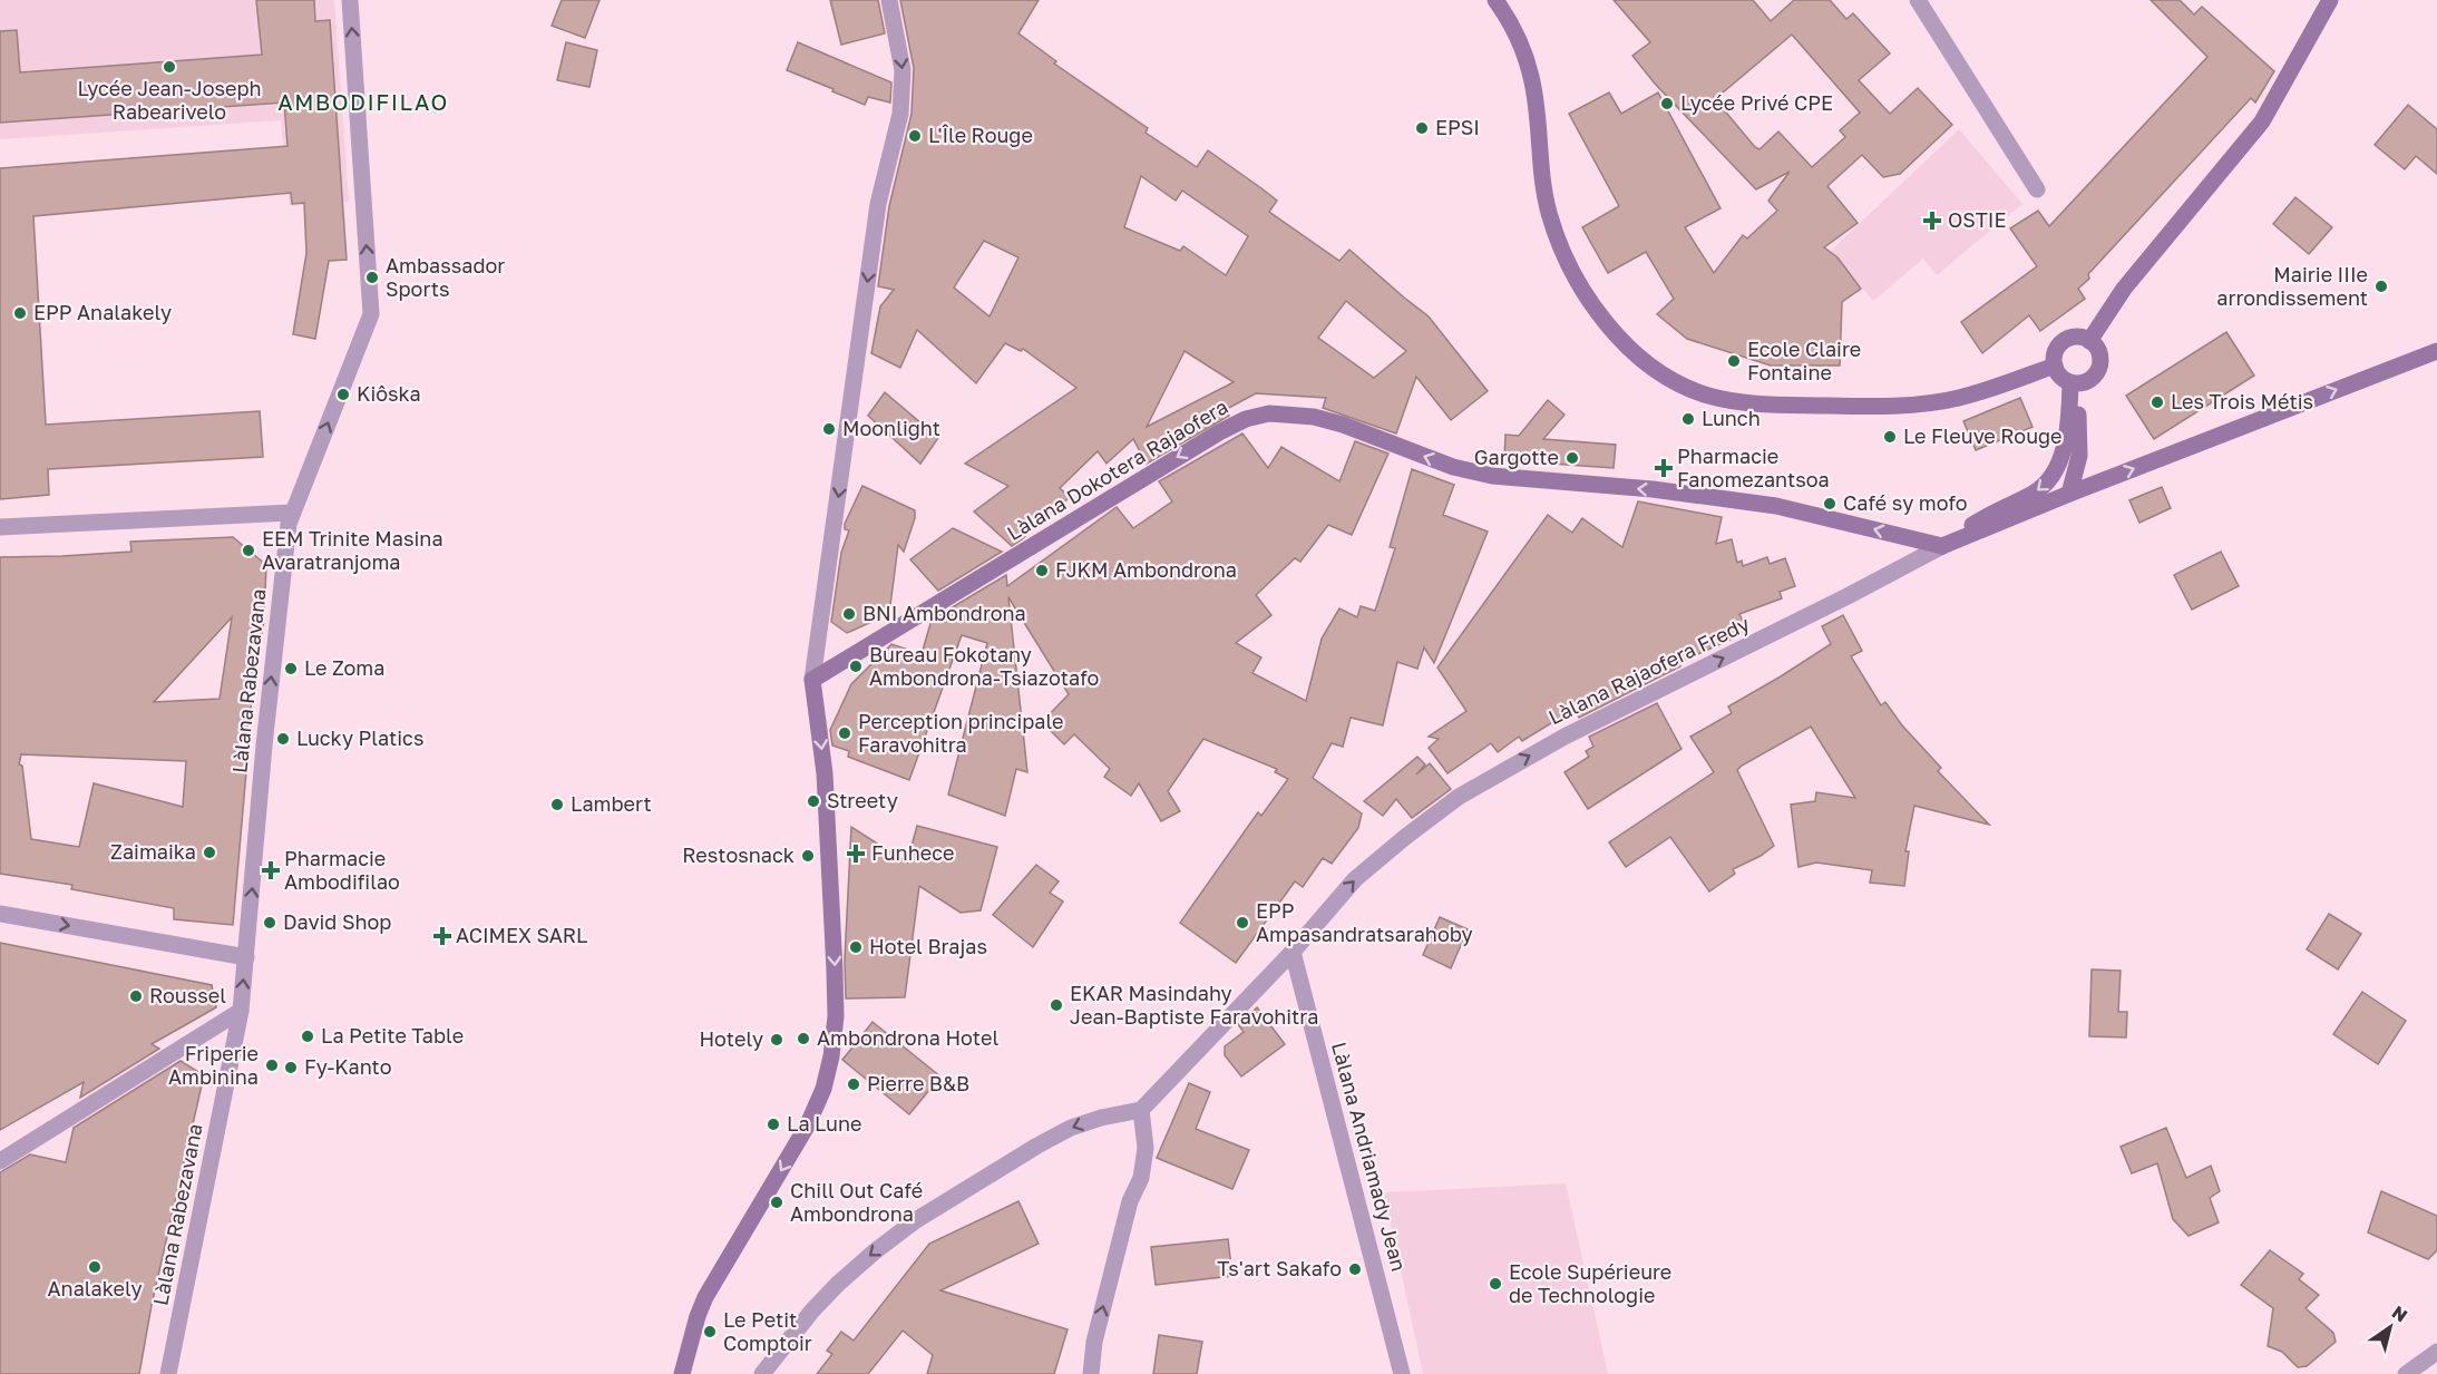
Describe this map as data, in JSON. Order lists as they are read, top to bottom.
{
  "streets": {
    "street": [
      "Làlana Dokotera Rajaofera",
      "Làlana Rajaofera Fredy",
      "Làlana Rabezavana",
      "Làlana Andriamady Jean"
    ]
  },
  "crossings": [
    ["Làlana Dokotera Rajaofera", "Làlana Rajaofera Fredy"],
    ["Làlana Rajaofera Fredy", "Làlana Andriamady Jean"]
  ],
  "one_way": ["Làlana Dokotera Rajaofera", "Làlana Rajaofera Fredy", "Làlana Rabezavana"],
  "districts": ["AMBODIFILAO"],
  "places": {
    "other": [
      "Lycée Jean-Joseph Rabearivelo",
      "Lycée Privé CPE",
      "EPSI",
      "L'Île Rouge",
      "Ambassador Sports",
      "Mairie IIIe arrondissement",
      "EPP Analakely",
      "Ecole Claire Fontaine",
      "Kiôska",
      "Les Trois Métis",
      "Lunch",
      "Moonlight",
      "Le Fleuve Rouge",
      "Gargotte",
      "Café sy mofo",
      "EEM Trinite Masina Avaratranjoma",
      "FJKM Ambondrona",
      "BNI Ambondrona",
      "Bureau Fokotany Ambondrona-Tsiazotafo",
      "Le Zoma",
      "Perception principale Faravohitra",
      "Lucky Platics",
      "Streety",
      "Lambert",
      "Zaimaika",
      "Restosnack",
      "David Shop",
      "EPP Ampasandratsarahoby",
      "Hotel Brajas",
      "Roussel",
      "EKAR Masindahy Jean-Baptiste Faravohitra",
      "La Petite Table",
      "Ambondrona Hotel",
      "Hotely",
      "Friperie Ambinina",
      "Fy-Kanto",
      "Pierre B&B",
      "La Lune",
      "Chill Out Café Ambondrona",
      "Analakely",
      "Ts'art Sakafo",
      "Ecole Supérieure de Technologie",
      "Le Petit Comptoir"
    ],
    "health": [
      "OSTIE",
      "Pharmacie Fanomezantsoa",
      "Funhece",
      "Pharmacie Ambodifilao",
      "ACIMEX SARL"
    ]
  },
  "north": "top right"
}
